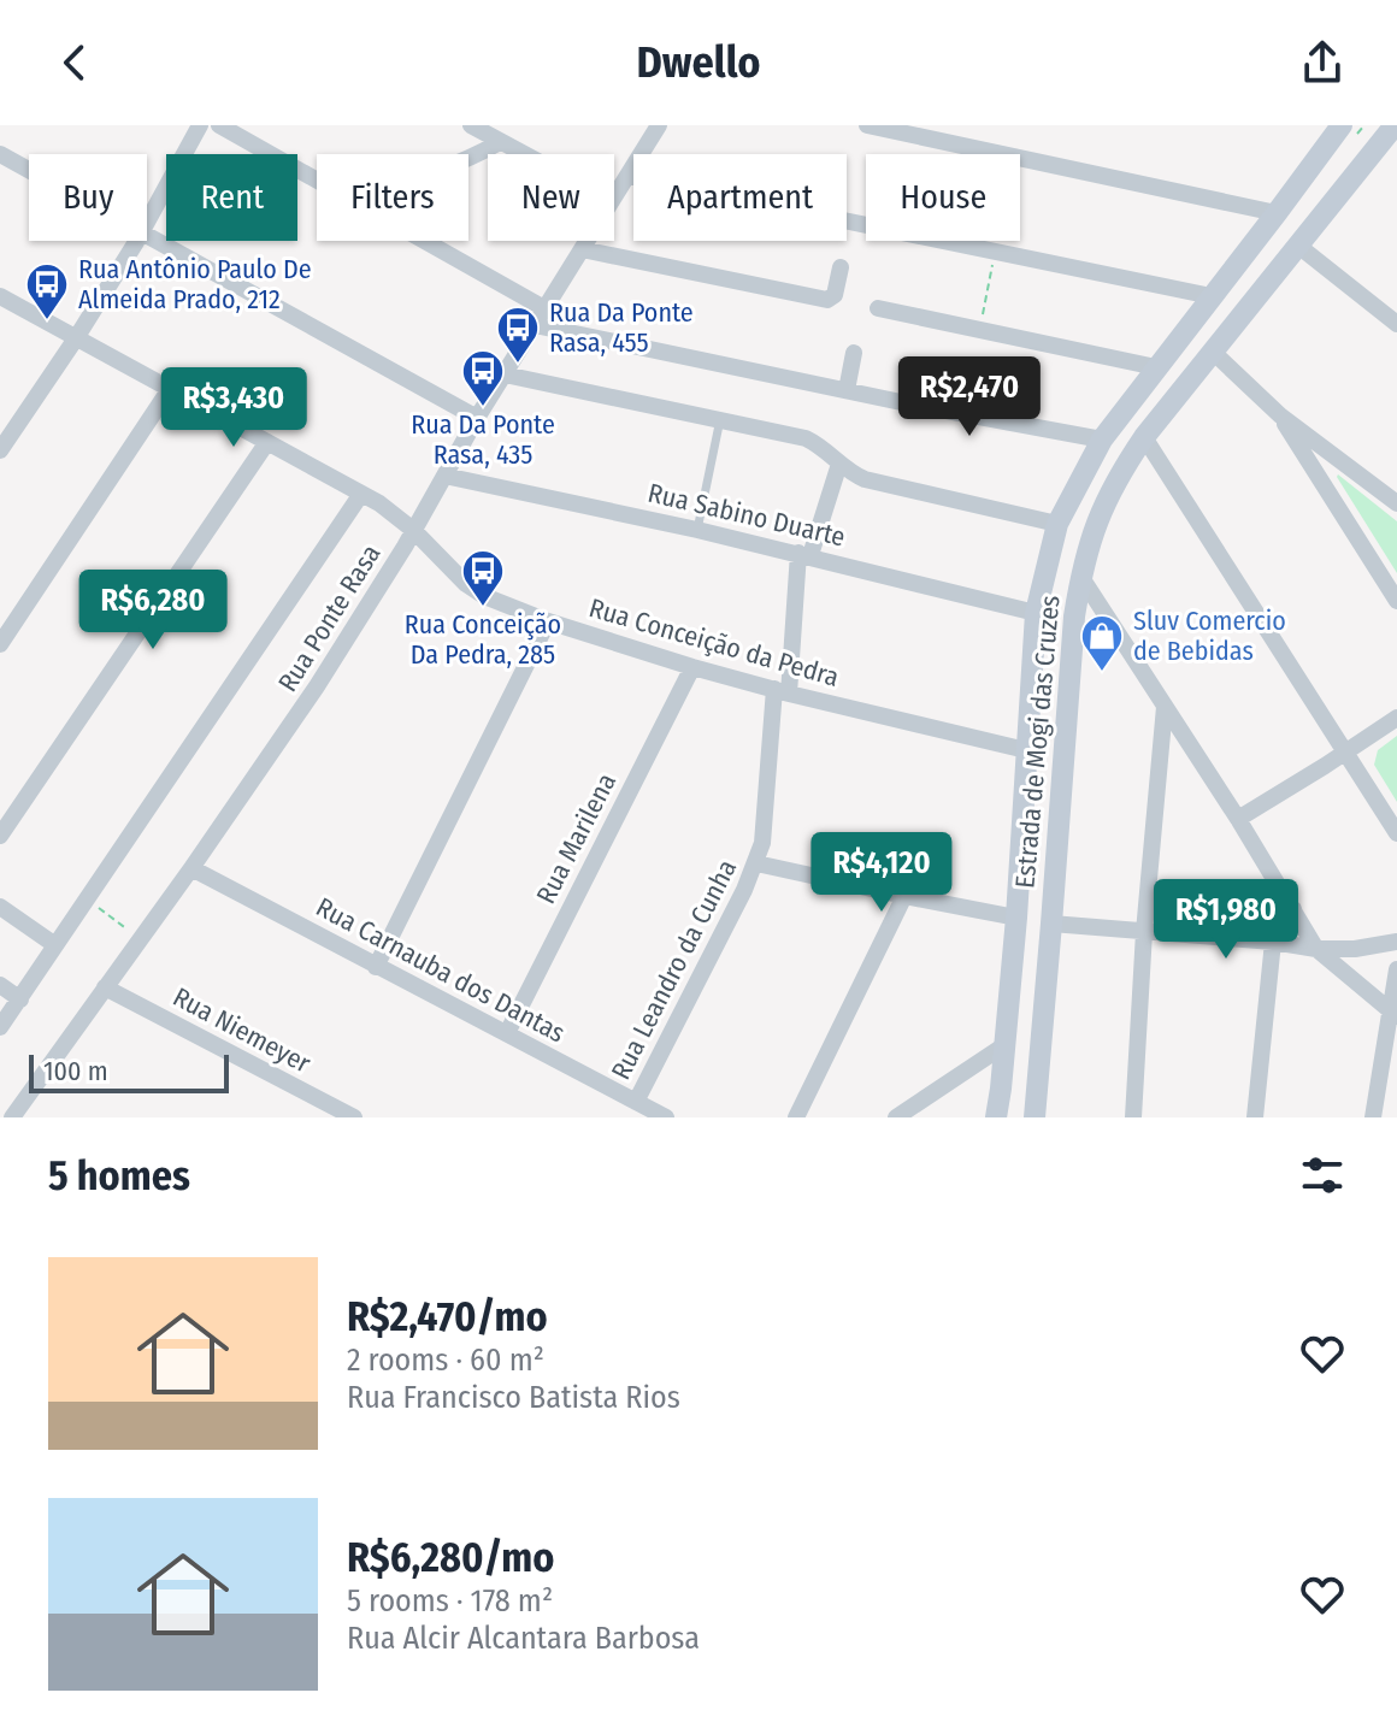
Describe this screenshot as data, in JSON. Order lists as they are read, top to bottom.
{
  "streets": {
    "main road": ["Estrada de Mogi das Cruzes"],
    "street": [
      "Rua Sabino Duarte",
      "Rua Ponte Rasa",
      "Rua Conceição da Pedra",
      "Rua Marilena",
      "Rua Carnauba dos Dantas",
      "Rua Leandro da Cunha",
      "Rua Niemeyer"
    ]
  },
  "crossings": [
    ["Rua Sabino Duarte", "Rua Ponte Rasa"],
    ["Rua Sabino Duarte", "Estrada de Mogi das Cruzes"],
    ["Rua Sabino Duarte", "Rua Leandro da Cunha"],
    ["Rua Ponte Rasa", "Rua Conceição da Pedra"],
    ["Rua Ponte Rasa", "Rua Carnauba dos Dantas"],
    ["Rua Ponte Rasa", "Rua Niemeyer"],
    ["Rua Conceição da Pedra", "Estrada de Mogi das Cruzes"],
    ["Rua Conceição da Pedra", "Rua Marilena"],
    ["Rua Conceição da Pedra", "Rua Leandro da Cunha"],
    ["Rua Marilena", "Rua Carnauba dos Dantas"],
    ["Rua Carnauba dos Dantas", "Rua Leandro da Cunha"]
  ],
  "places": {
    "bus stop": [
      "Rua Antônio Paulo De Almeida Prado, 212",
      "Rua Da Ponte Rasa, 455",
      "Rua Da Ponte Rasa, 435",
      "Rua Conceição Da Pedra, 285"
    ],
    "shop": ["Sluv Comercio de Bebidas"]
  },
  "scale_bar": "100 m",
  "page": {
    "header": "Dwello",
    "chip": [
      "Buy",
      "Rent",
      "Filters",
      "New",
      "Apartment",
      "House"
    ],
    "price": [
      "R$2,470",
      "R$3,430",
      "R$6,280",
      "R$4,120",
      "R$1,980"
    ],
    "scale": "100 m",
    "heading": "5 homes",
    "list": [
      {
        "name": "R$2,470/mo",
        "note": "2 rooms · 60 m² · Rua Francisco Batista Rios"
      },
      {
        "name": "R$6,280/mo",
        "note": "5 rooms · 178 m² · Rua Alcir Alcantara Barbosa"
      }
    ]
  }
}
